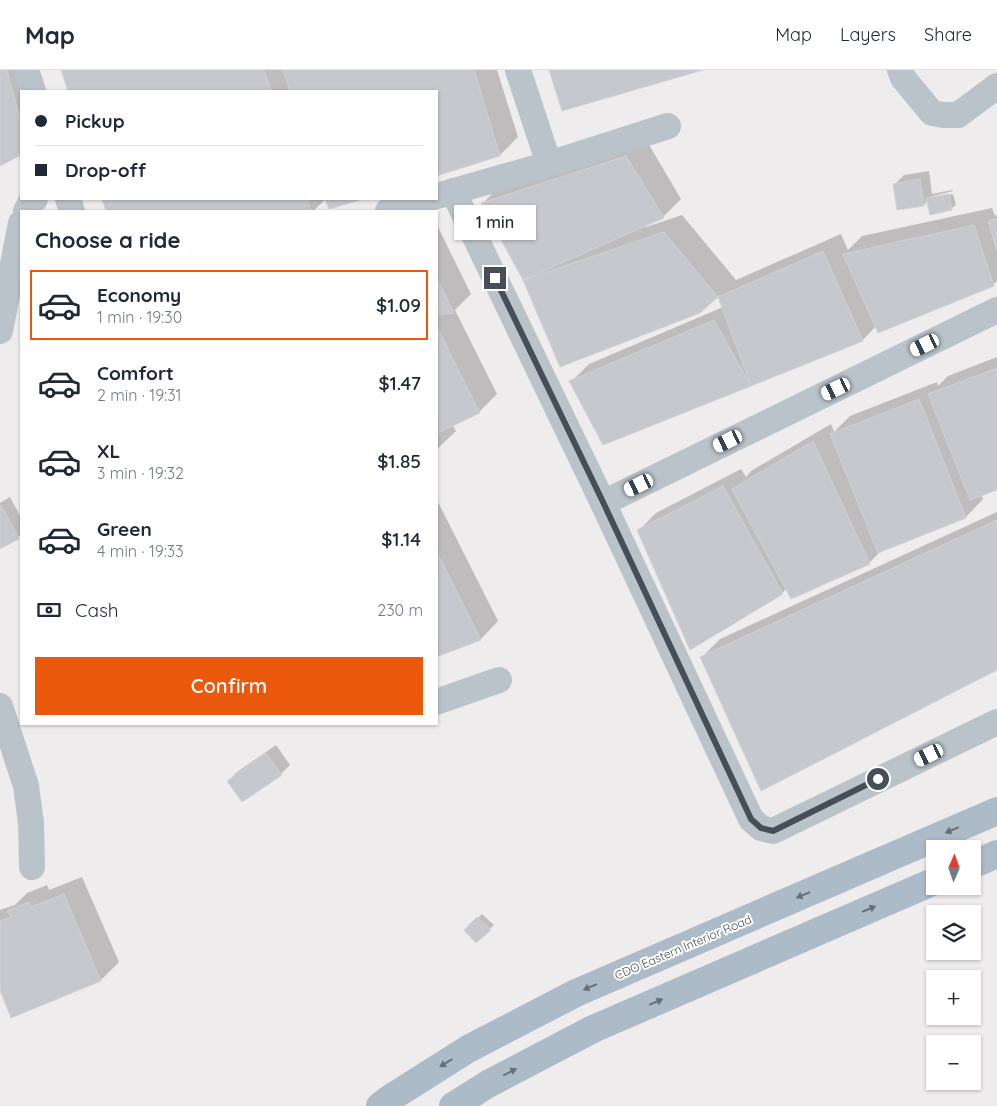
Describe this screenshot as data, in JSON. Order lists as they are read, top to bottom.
{
  "streets": {
    "main road": ["CDO Eastern Interior Road"]
  },
  "north": "top",
  "page": {
    "header": "Map",
    "nav": ["Map", "Layers", "Share"],
    "banner": ["Pickup", "Drop-off"],
    "bubble": "1 min",
    "heading": "Choose a ride",
    "list": [
      {
        "name": "Economy",
        "note": "1 min · 19:30",
        "value": "$1.09"
      },
      {
        "name": "Comfort",
        "note": "2 min · 19:31",
        "value": "$1.47"
      },
      {
        "name": "XL",
        "note": "3 min · 19:32",
        "value": "$1.85"
      },
      {
        "name": "Green",
        "note": "4 min · 19:33",
        "value": "$1.14"
      }
    ],
    "pay": ["Cash", "230 m"],
    "buttons": "Confirm",
    "map_buttons": ["+", "−"]
  }
}
